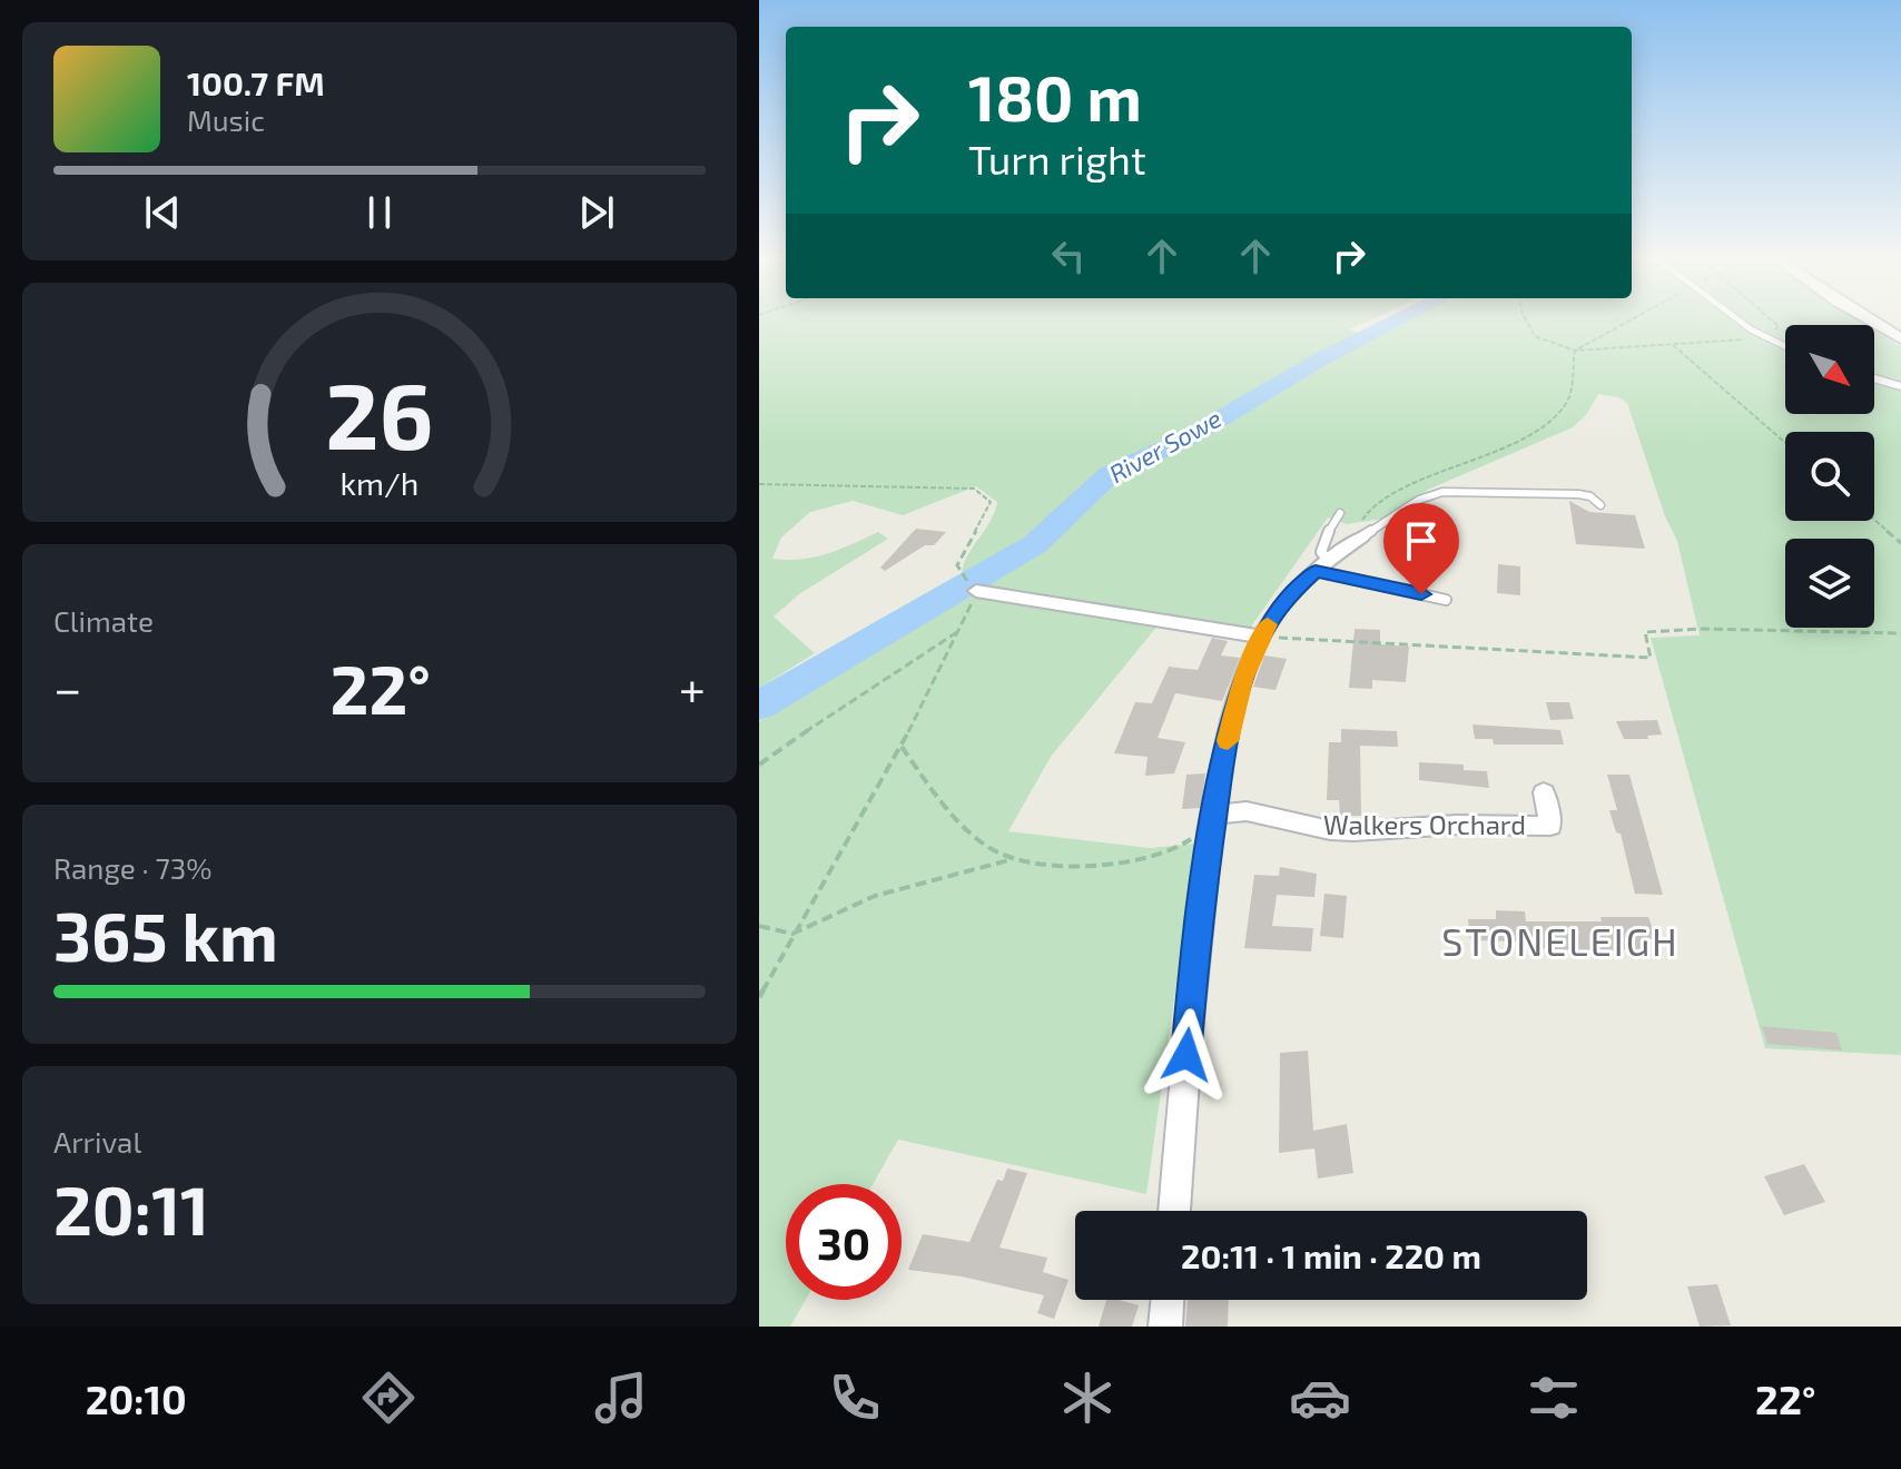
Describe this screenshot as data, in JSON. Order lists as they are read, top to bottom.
{
  "streets": {
    "street": ["Walkers Orchard"]
  },
  "districts": ["STONELEIGH"],
  "water": ["River Sowe"],
  "north": "bottom right",
  "page": {
    "turn": ["180 m", "Turn right"],
    "song": ["100.7 FM", "Music"],
    "tile": [
      "Climate",
      ["Range · 73%", "365 km"],
      ["Arrival", "20:11"]
    ],
    "heat": ["−", "22°", "+"],
    "limit": "30",
    "trip": "20:11 · 1 min · 220 m",
    "tabs": ["20:10", "22°"],
    "gauge": ["26", "km/h"]
  }
}
